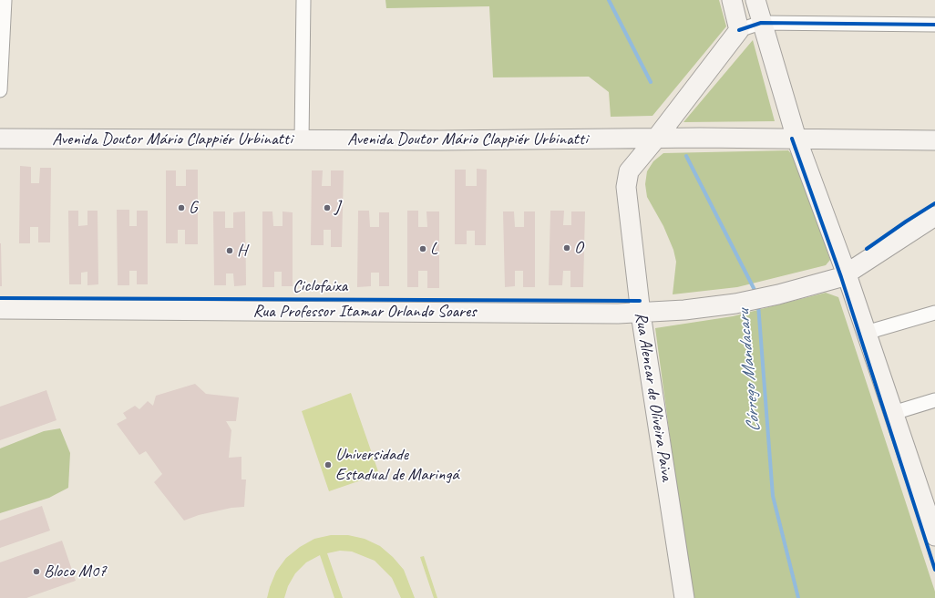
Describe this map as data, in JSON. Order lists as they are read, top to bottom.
{
  "streets": {
    "main road": ["Avenida Doutor Mário Clappiér Urbinatti", "Rua Professor Itamar Orlando Soares", "Rua Alencar de Oliveira Paiva"],
    "cycle path": ["Ciclofaixa"]
  },
  "crossings": [
    ["Avenida Doutor Mário Clappiér Urbinatti", "Rua Alencar de Oliveira Paiva"],
    ["Rua Professor Itamar Orlando Soares", "Rua Alencar de Oliveira Paiva"]
  ],
  "water": ["Córrego Mandacaru"],
  "places": [
    "G",
    "J",
    "O",
    "L",
    "H",
    "Universidade Estadual de Maringá",
    "Bloco M07"
  ]
}
